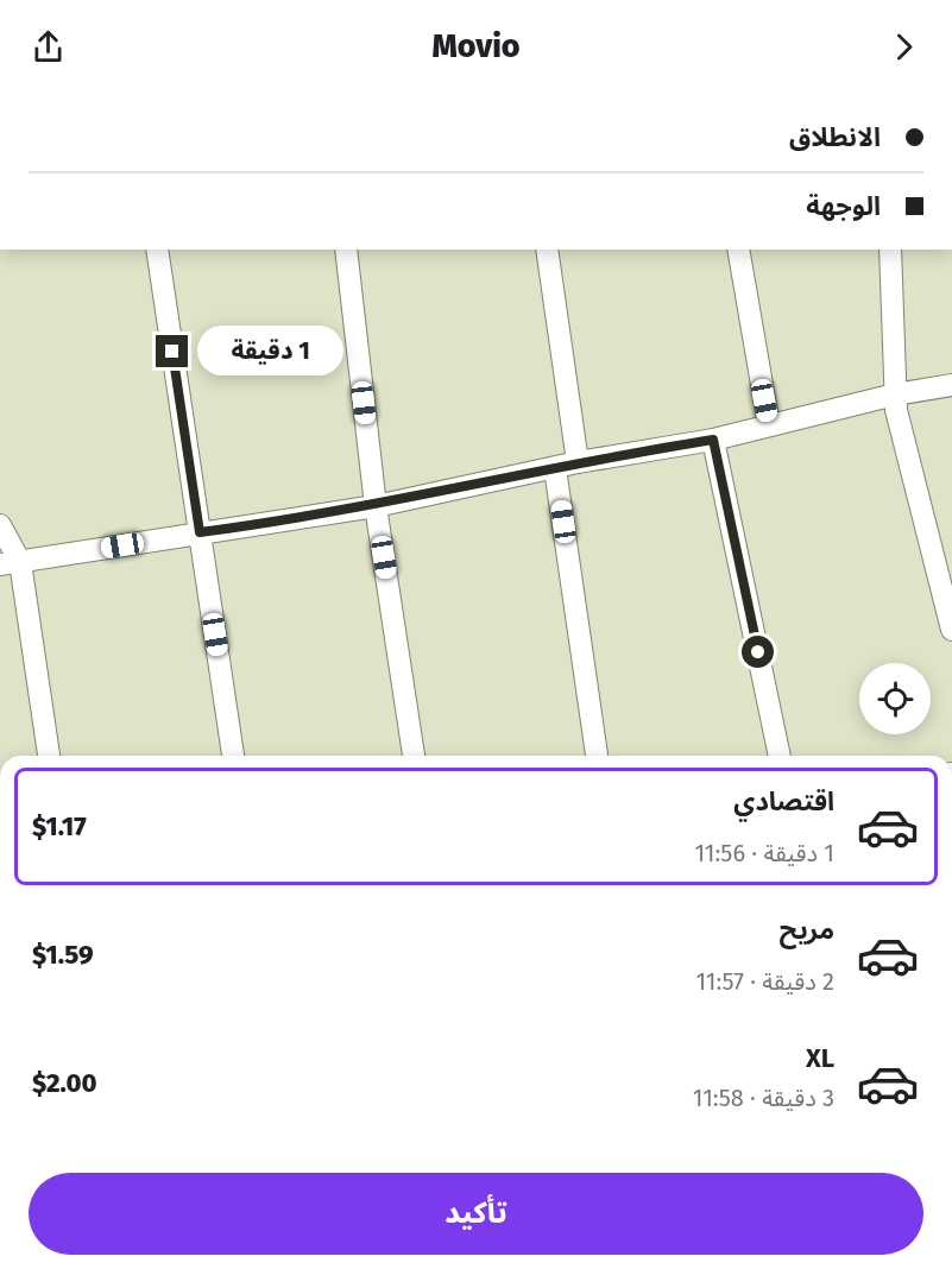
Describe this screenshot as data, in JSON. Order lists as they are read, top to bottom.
{
  "page": {
    "header": "Movio",
    "banner": ["الانطلاق", "الوجهة"],
    "bubble": "1 دقيقة",
    "list": [
      {
        "name": "اقتصادي",
        "note": "1 دقيقة · 11:56",
        "value": "$1.17"
      },
      {
        "name": "مريح",
        "note": "2 دقيقة · 11:57",
        "value": "$1.59"
      },
      {
        "name": "XL",
        "note": "3 دقيقة · 11:58",
        "value": "$2.00"
      }
    ],
    "buttons": "تأكيد"
  }
}
